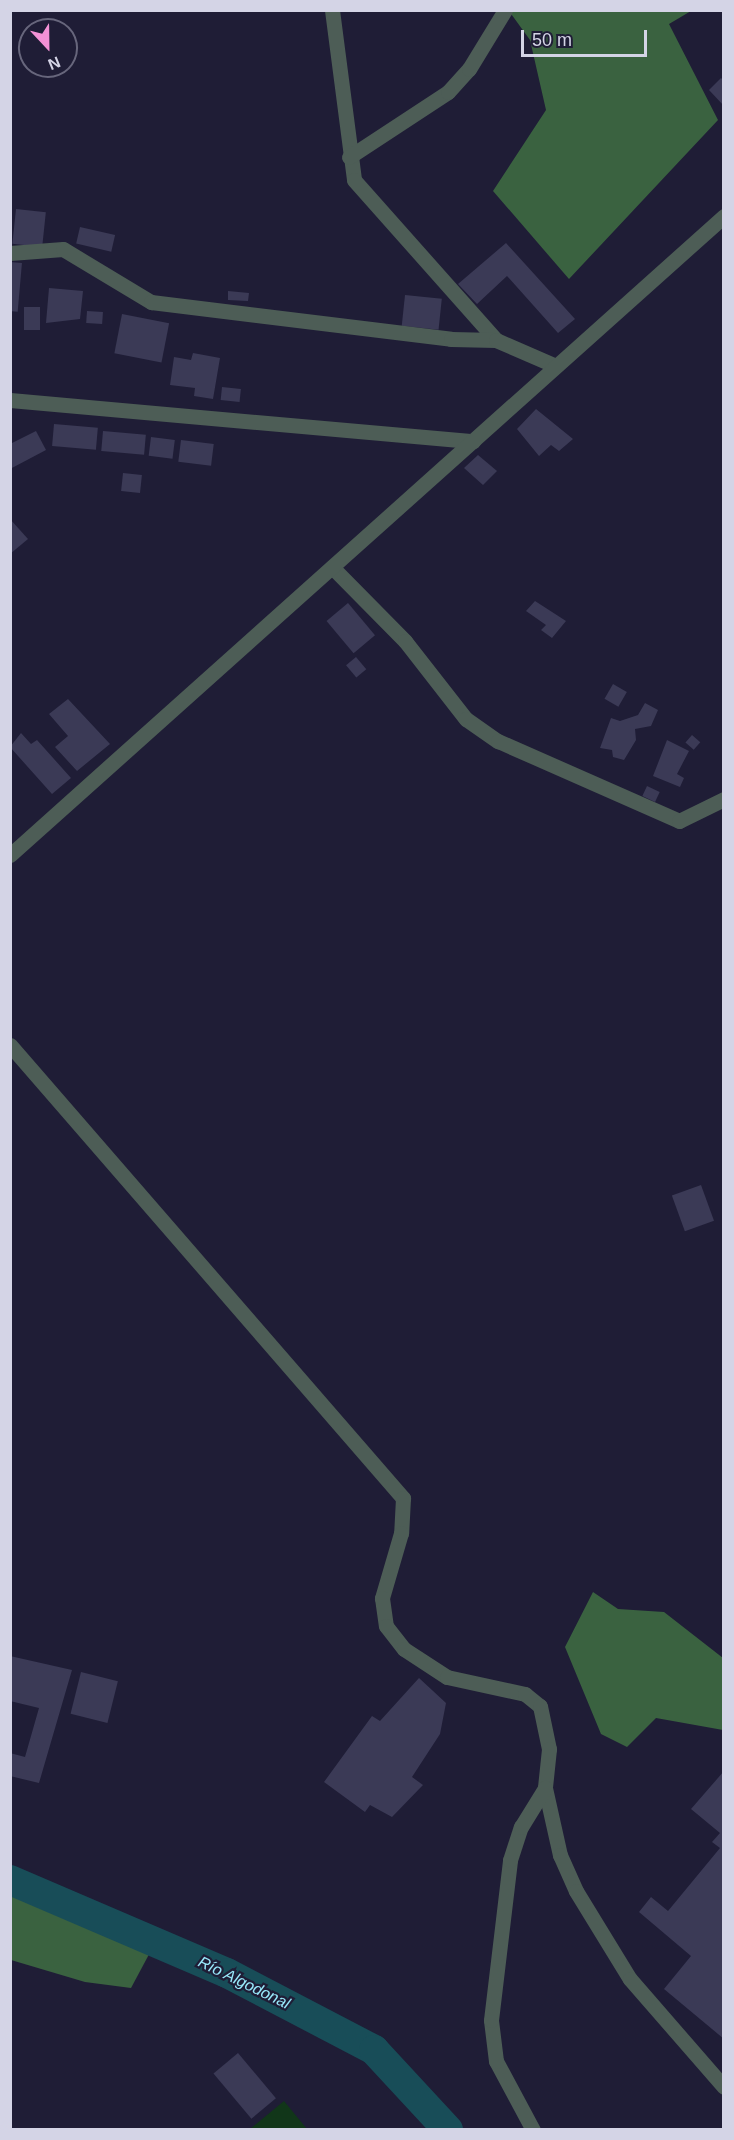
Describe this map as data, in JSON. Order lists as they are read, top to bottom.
{
  "water": ["Río Algodonal"],
  "scale_bar": "50 m",
  "north": "bottom"
}
